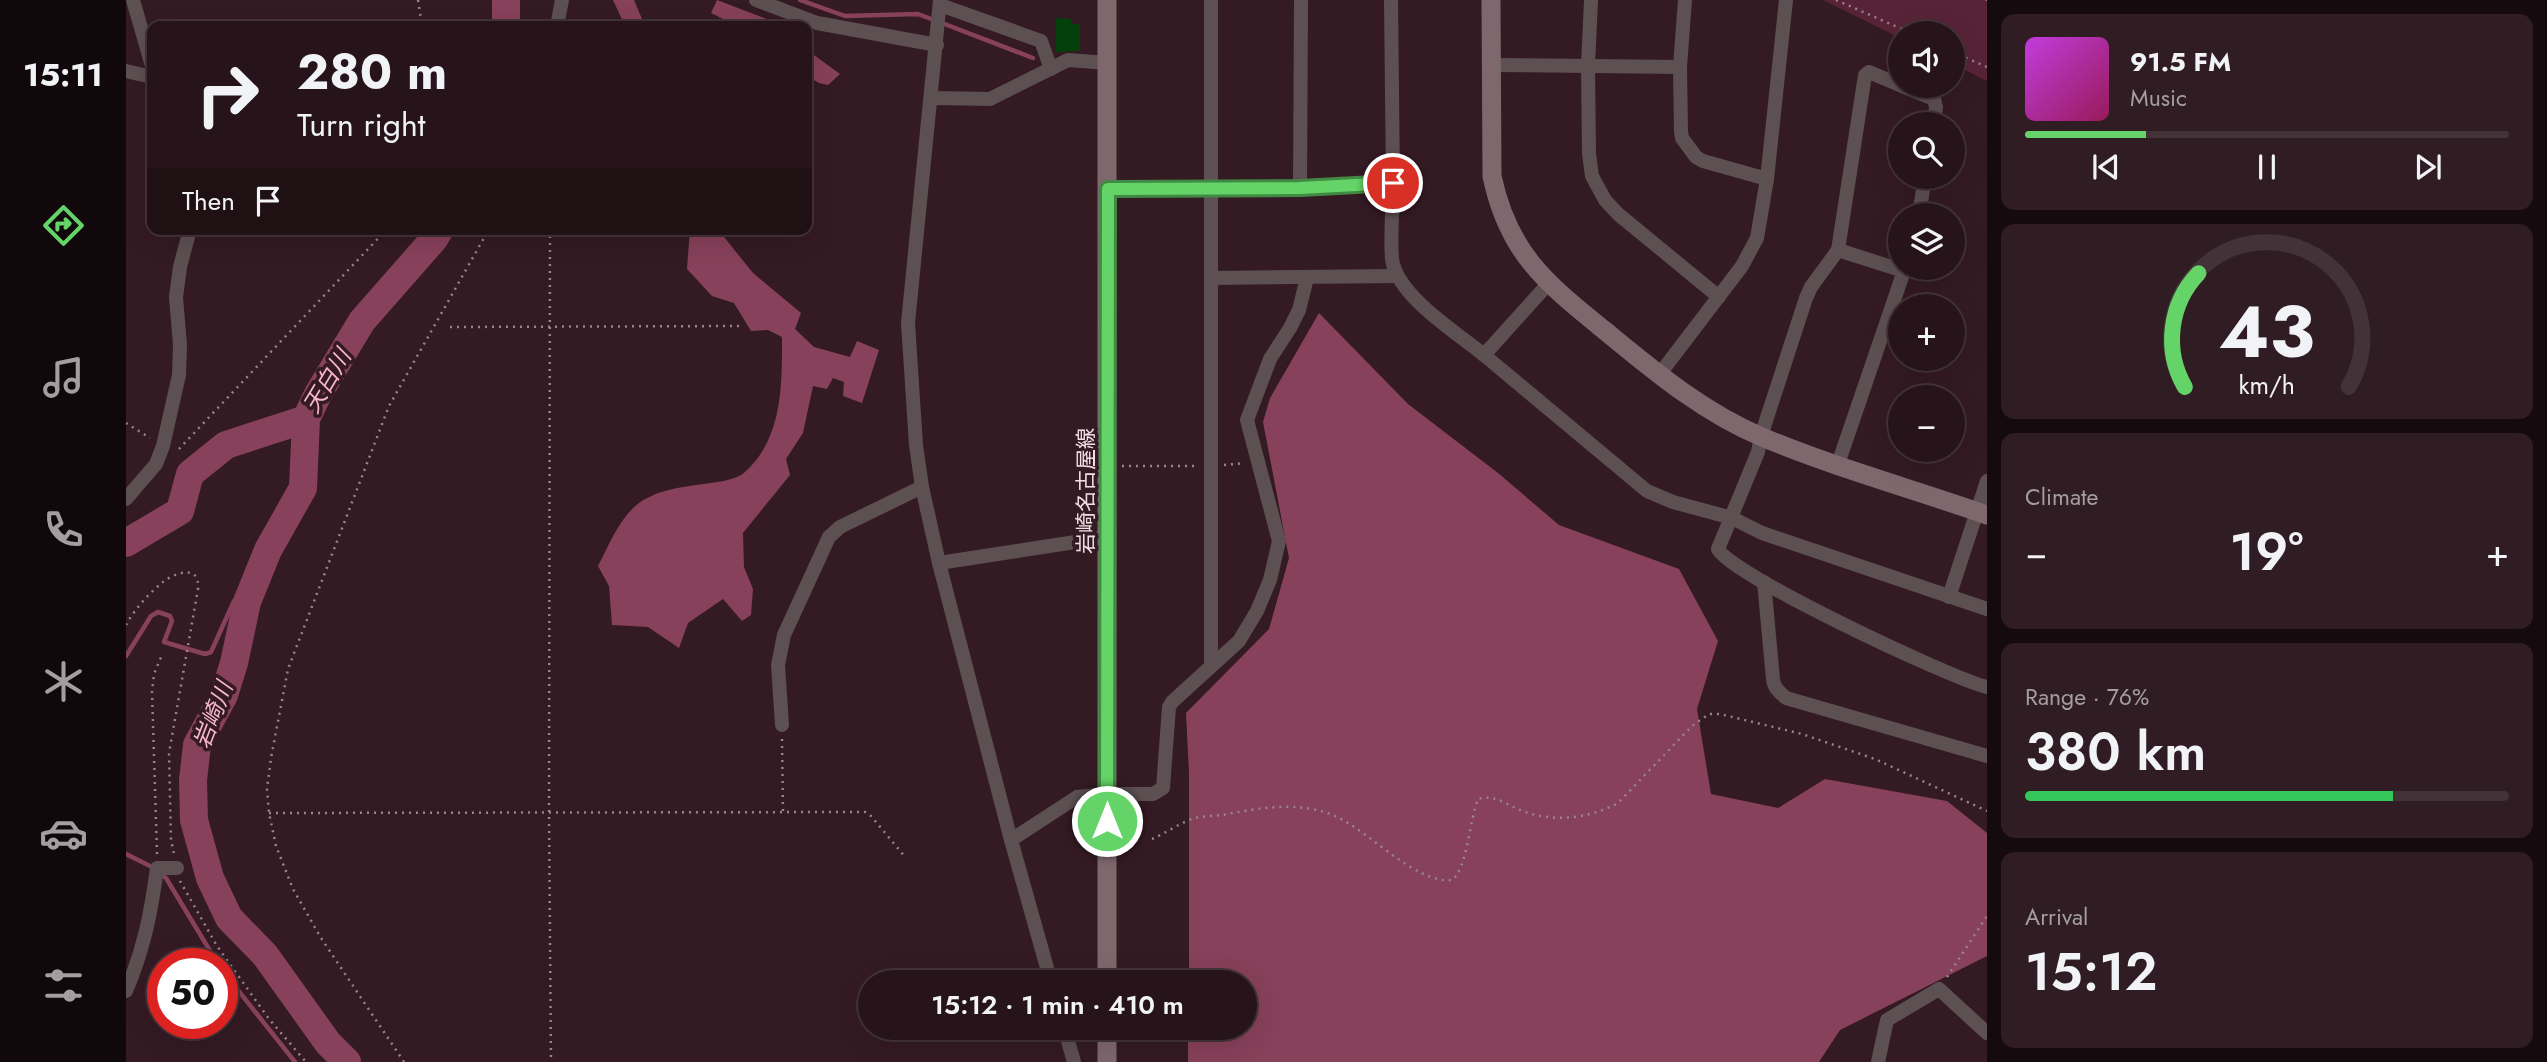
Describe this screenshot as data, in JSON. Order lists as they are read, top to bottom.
{
  "streets": {
    "main road": ["岩崎名古屋線"]
  },
  "water": ["天白川", "岩崎川"],
  "page": {
    "tabs": "15:11",
    "map_buttons": ["+", "−"],
    "turn": ["280 m", "Turn right"],
    "song": ["91.5 FM", "Music"],
    "then": "Then",
    "tile": [
      "Climate",
      ["Range · 76%", "380 km"],
      ["Arrival", "15:12"]
    ],
    "heat": ["−", "19°", "+"],
    "limit": "50",
    "trip": "15:12 · 1 min · 410 m",
    "gauge": ["43", "km/h"]
  }
}
